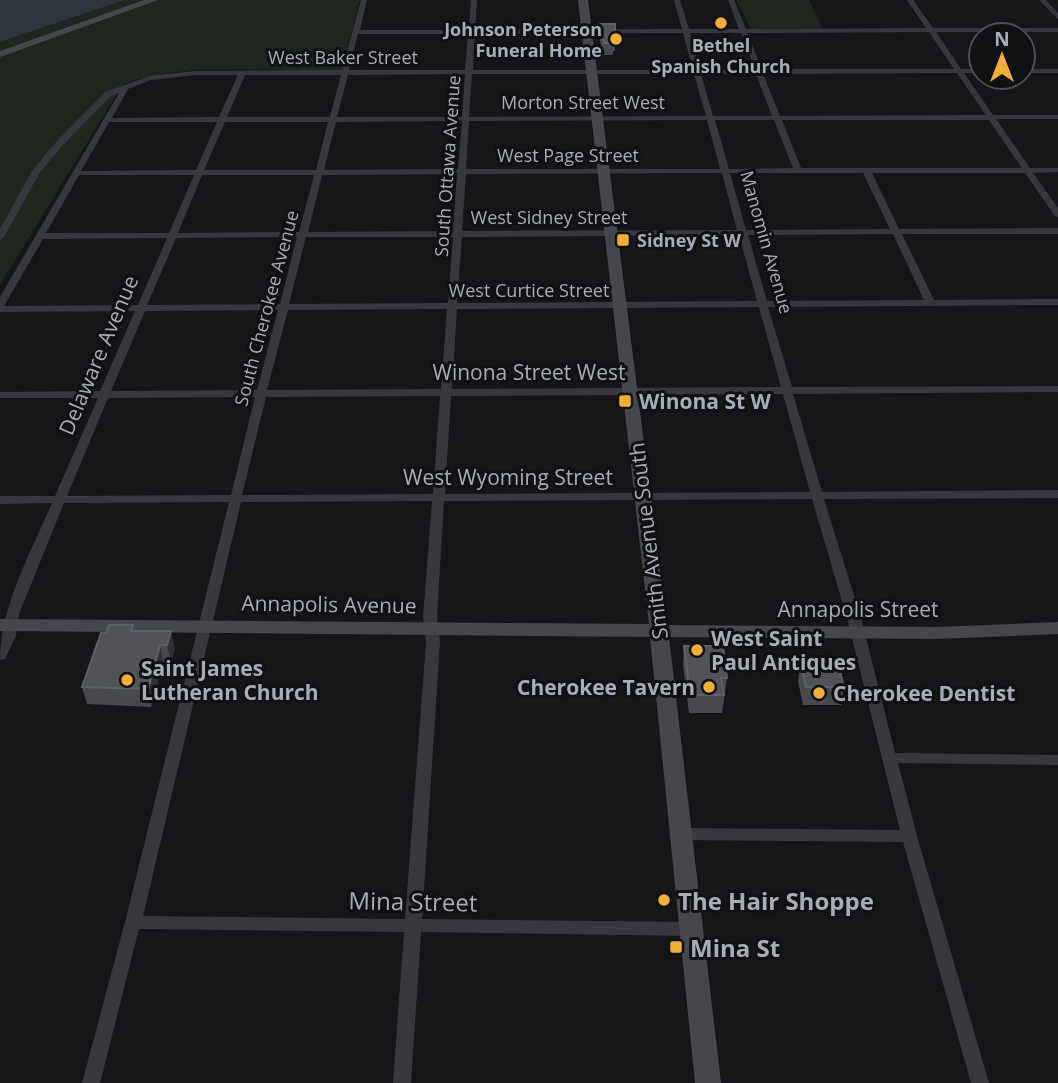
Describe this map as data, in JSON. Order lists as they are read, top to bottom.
{
  "streets": {
    "main road": ["Smith Avenue South", "Annapolis Avenue", "Annapolis Street"],
    "street": [
      "West Baker Street",
      "Morton Street West",
      "West Page Street",
      "South Ottawa Avenue",
      "West Sidney Street",
      "Manomin Avenue",
      "West Curtice Street",
      "South Cherokee Avenue",
      "Delaware Avenue",
      "Winona Street West",
      "West Wyoming Street",
      "Mina Street"
    ]
  },
  "crossings": [
    ["West Baker Street", "South Ottawa Avenue"],
    ["West Baker Street", "Manomin Avenue"],
    ["West Baker Street", "South Cherokee Avenue"],
    ["West Baker Street", "Delaware Avenue"],
    ["West Baker Street", "Smith Avenue South"],
    ["Morton Street West", "South Ottawa Avenue"],
    ["Morton Street West", "Manomin Avenue"],
    ["Morton Street West", "South Cherokee Avenue"],
    ["Morton Street West", "Delaware Avenue"],
    ["Morton Street West", "Smith Avenue South"],
    ["West Page Street", "South Ottawa Avenue"],
    ["West Page Street", "Manomin Avenue"],
    ["West Page Street", "South Cherokee Avenue"],
    ["West Page Street", "Delaware Avenue"],
    ["West Page Street", "Smith Avenue South"],
    ["South Ottawa Avenue", "West Sidney Street"],
    ["South Ottawa Avenue", "West Curtice Street"],
    ["South Ottawa Avenue", "Winona Street West"],
    ["South Ottawa Avenue", "West Wyoming Street"],
    ["South Ottawa Avenue", "Annapolis Avenue"],
    ["South Ottawa Avenue", "Mina Street"],
    ["West Sidney Street", "Manomin Avenue"],
    ["West Sidney Street", "South Cherokee Avenue"],
    ["West Sidney Street", "Delaware Avenue"],
    ["West Sidney Street", "Smith Avenue South"],
    ["Manomin Avenue", "West Curtice Street"],
    ["Manomin Avenue", "Winona Street West"],
    ["Manomin Avenue", "West Wyoming Street"],
    ["Manomin Avenue", "Annapolis Street"],
    ["West Curtice Street", "South Cherokee Avenue"],
    ["West Curtice Street", "Delaware Avenue"],
    ["West Curtice Street", "Smith Avenue South"],
    ["South Cherokee Avenue", "Winona Street West"],
    ["South Cherokee Avenue", "West Wyoming Street"],
    ["South Cherokee Avenue", "Annapolis Avenue"],
    ["South Cherokee Avenue", "Mina Street"],
    ["Delaware Avenue", "Winona Street West"],
    ["Delaware Avenue", "West Wyoming Street"],
    ["Delaware Avenue", "Annapolis Avenue"],
    ["Winona Street West", "Smith Avenue South"],
    ["West Wyoming Street", "Smith Avenue South"],
    ["Smith Avenue South", "Annapolis Avenue"],
    ["Smith Avenue South", "Annapolis Street"],
    ["Smith Avenue South", "Mina Street"],
    ["Annapolis Avenue", "Annapolis Street"]
  ],
  "places": {
    "other": [
      "Bethel Spanish Church",
      "Johnson Peterson Funeral Home",
      "West Saint Paul Antiques",
      "Saint James Lutheran Church",
      "Cherokee Tavern",
      "Cherokee Dentist",
      "The Hair Shoppe"
    ],
    "transit": ["Sidney St W", "Winona St W", "Mina St"]
  },
  "north": "top"
}
